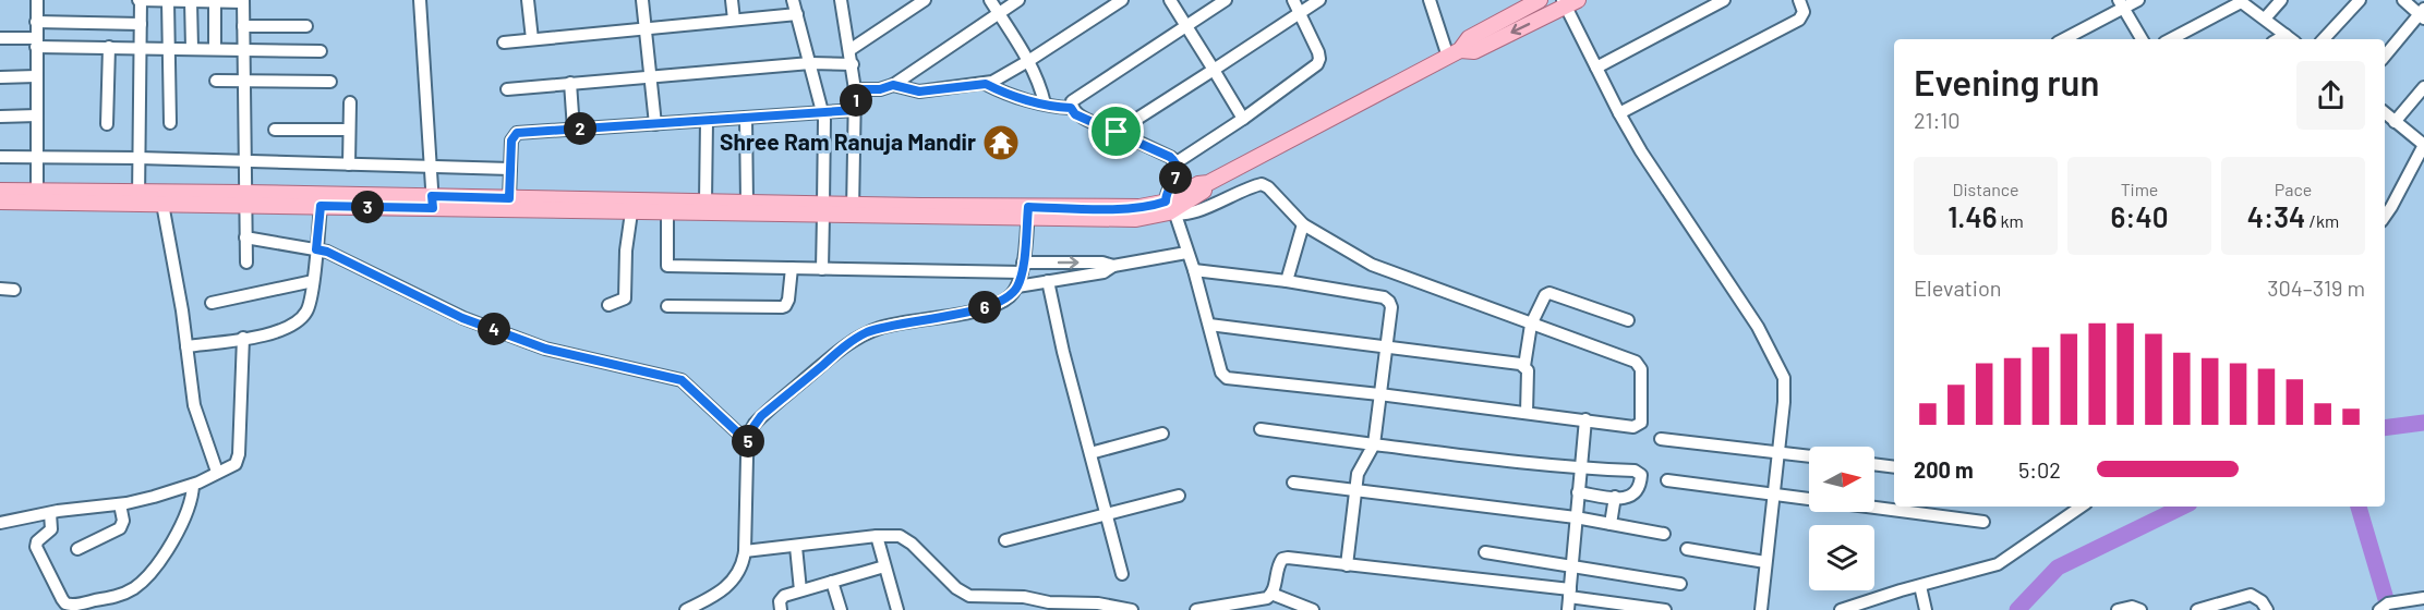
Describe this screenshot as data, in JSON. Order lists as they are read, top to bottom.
{
  "places": {
    "temple": ["Shree Ram Ranuja Mandir"]
  },
  "north": "right",
  "page": {
    "heading": ["Evening run", "21:10"],
    "pins": [
      "1",
      "2",
      "7",
      "3",
      "6",
      "4",
      "5"
    ],
    "stats": [
      ["Distance", "1.46 km"],
      ["Time", "6:40"],
      ["Pace", "4:34 /km"]
    ],
    "chart": ["Elevation", "304–319 m"],
    "list": [
      {
        "name": "200 m",
        "note": "5:02"
      }
    ]
  }
}
